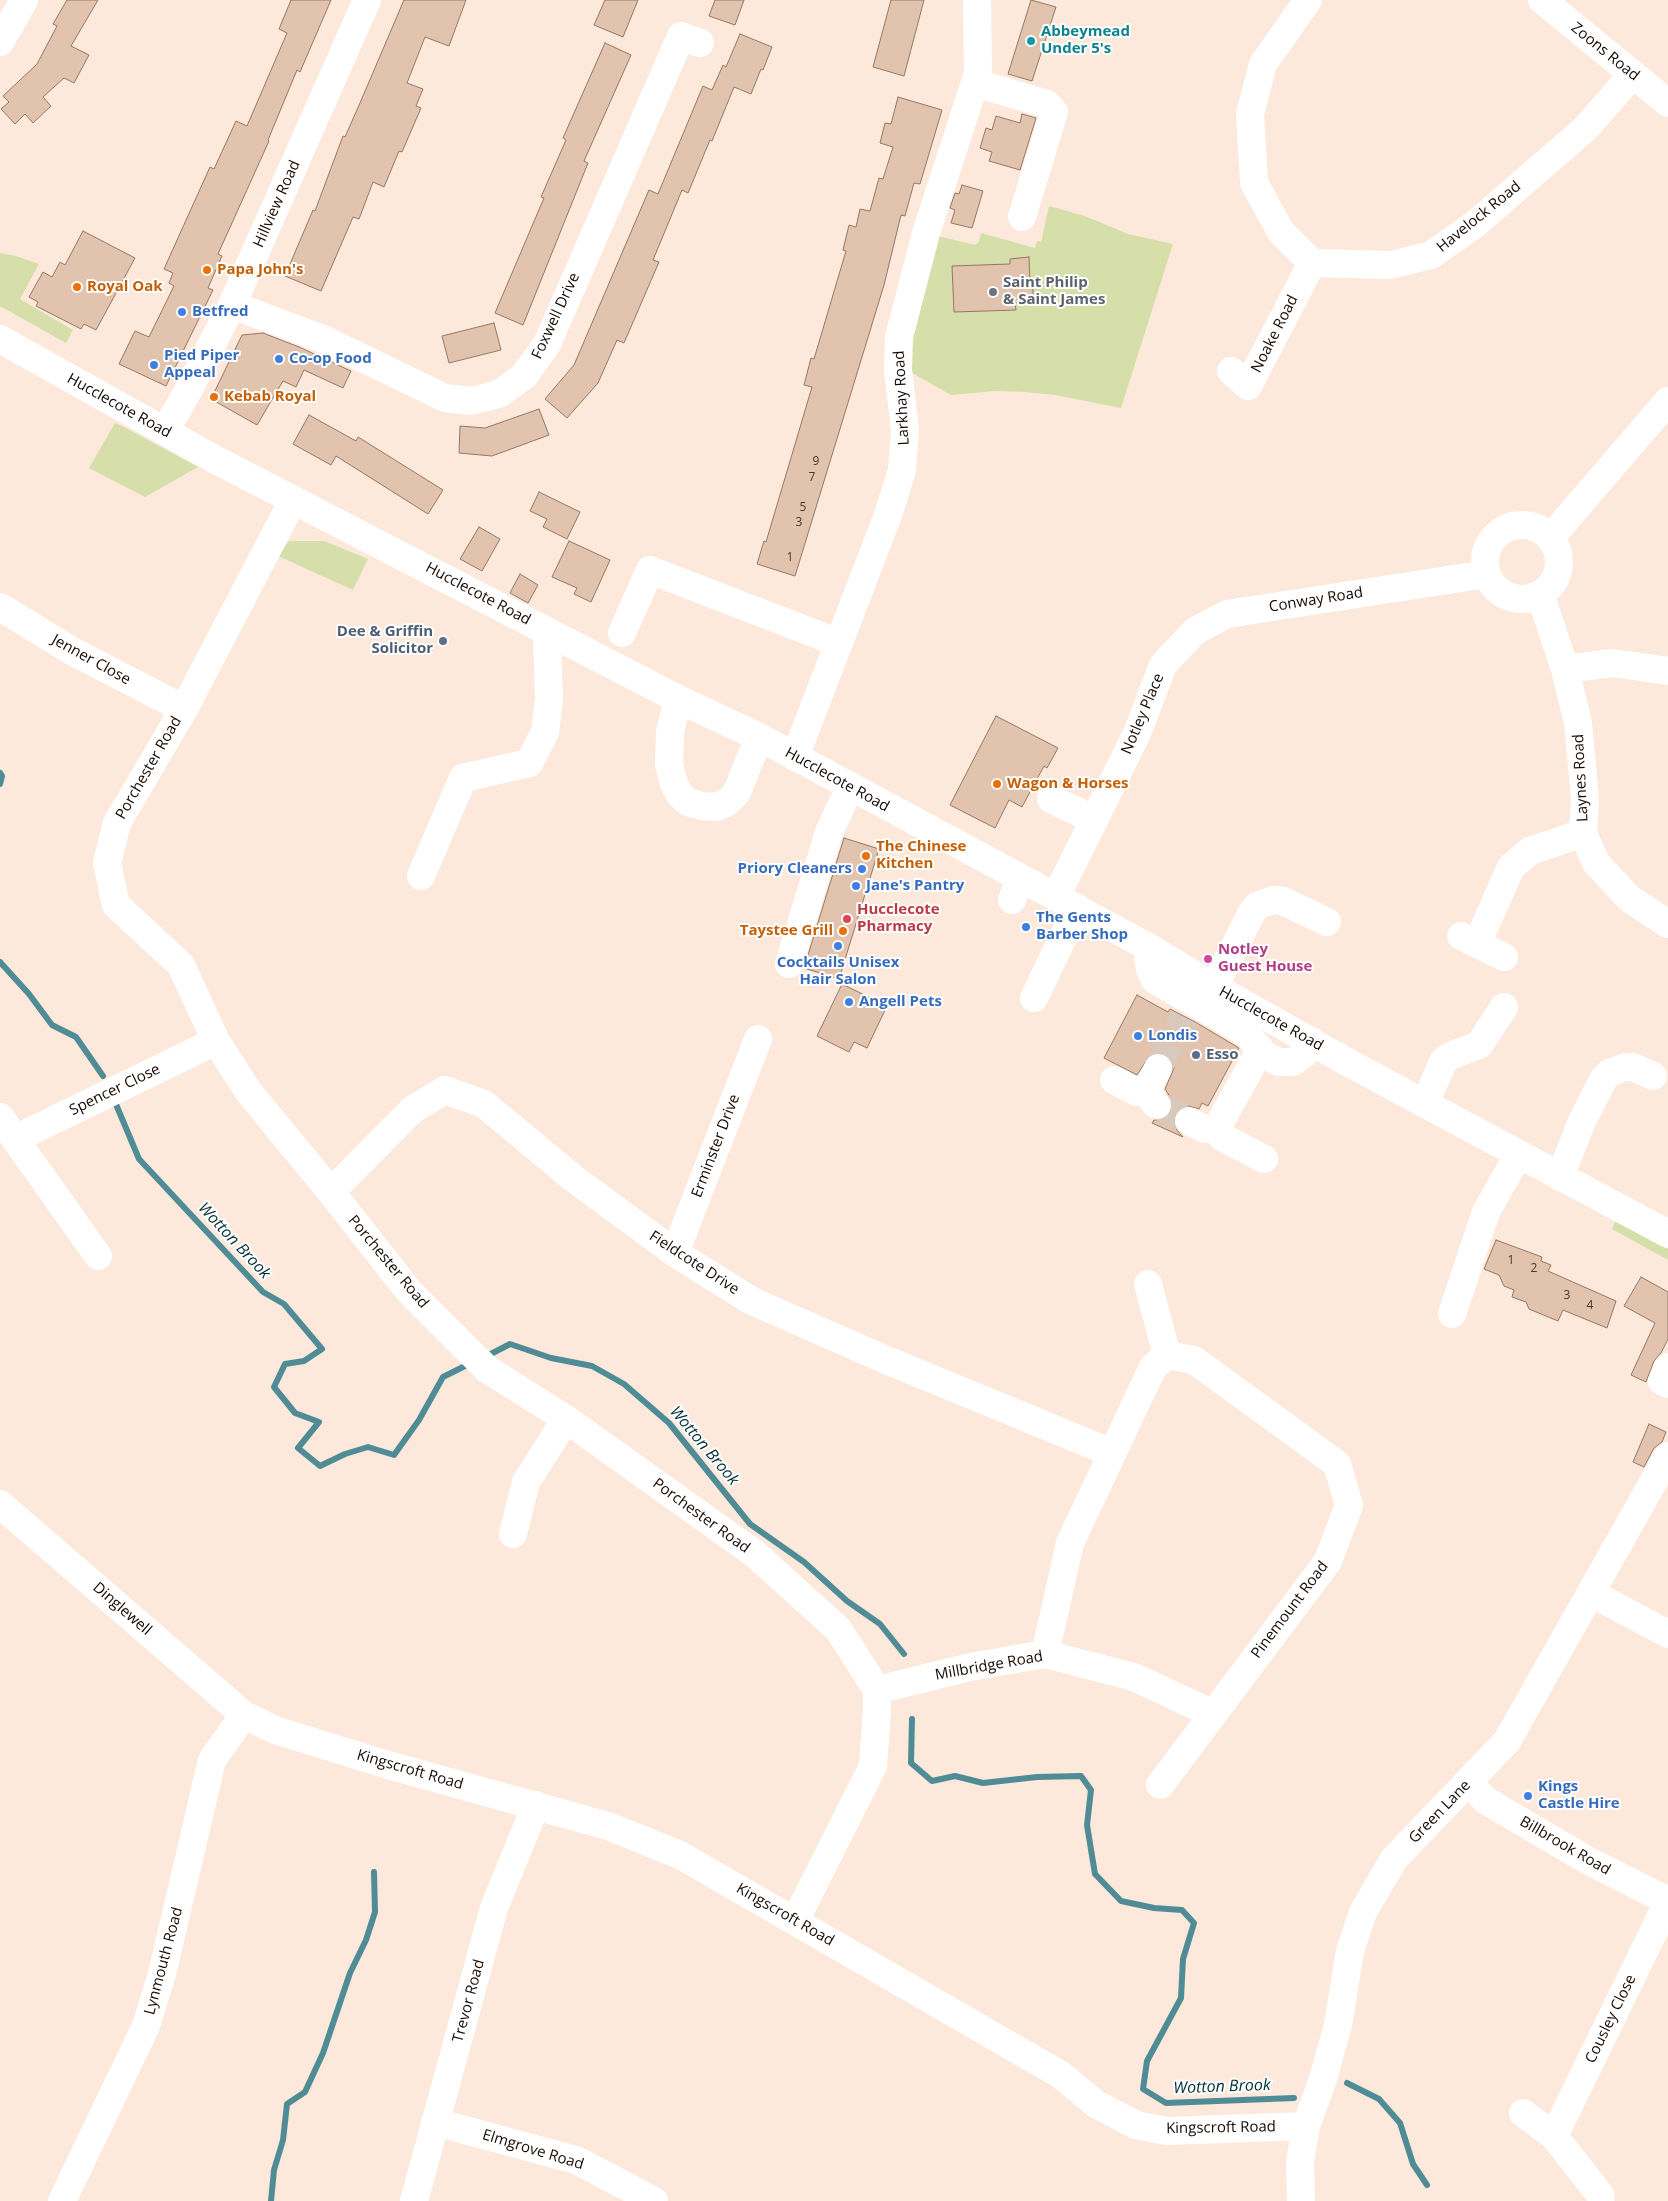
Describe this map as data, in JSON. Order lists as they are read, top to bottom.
{
  "streets": {
    "street": [
      "Zoons Road",
      "Hillview Road",
      "Havelock Road",
      "Foxwell Drive",
      "Noake Road",
      "Larkhay Road",
      "Hucclecote Road",
      "Conway Road",
      "Jenner Close",
      "Notley Place",
      "Porchester Road",
      "Laynes Road",
      "Spencer Close",
      "Erminster Drive",
      "Fieldcote Drive",
      "Dinglewell",
      "Pinemount Road",
      "Millbridge Road",
      "Kingscroft Road",
      "Green Lane",
      "Billbrook Road",
      "Lynmouth Road",
      "Trevor Road",
      "Cousley Close",
      "Elmgrove Road"
    ]
  },
  "crossings": [
    ["Zoons Road", "Havelock Road"],
    ["Hillview Road", "Foxwell Drive"],
    ["Hillview Road", "Hucclecote Road"],
    ["Havelock Road", "Noake Road"],
    ["Larkhay Road", "Hucclecote Road"],
    ["Hucclecote Road", "Notley Place"],
    ["Hucclecote Road", "Porchester Road"],
    ["Conway Road", "Notley Place"],
    ["Jenner Close", "Porchester Road"],
    ["Porchester Road", "Spencer Close"],
    ["Porchester Road", "Fieldcote Drive"],
    ["Porchester Road", "Millbridge Road"],
    ["Erminster Drive", "Fieldcote Drive"],
    ["Dinglewell", "Kingscroft Road"],
    ["Dinglewell", "Lynmouth Road"],
    ["Pinemount Road", "Millbridge Road"],
    ["Kingscroft Road", "Green Lane"],
    ["Kingscroft Road", "Lynmouth Road"],
    ["Kingscroft Road", "Trevor Road"],
    ["Green Lane", "Billbrook Road"],
    ["Billbrook Road", "Cousley Close"],
    ["Trevor Road", "Elmgrove Road"]
  ],
  "water": ["Wotton Brook"],
  "places": [
    "Abbeymead Under 5's",
    "Papa John's",
    "Royal Oak",
    "Saint Philip & Saint James",
    "Betfred",
    "Co-op Food",
    "Pied Piper Appeal",
    "Kebab Royal",
    "Dee & Griffin Solicitor",
    "Wagon & Horses",
    "The Chinese Kitchen",
    "Priory Cleaners",
    "Jane's Pantry",
    "Hucclecote Pharmacy",
    "The Gents Barber Shop",
    "Taystee Grill",
    "Cocktails Unisex Hair Salon",
    "Notley Guest House",
    "Angell Pets",
    "Londis",
    "Esso",
    "Kings Castle Hire"
  ],
  "house_numbers": [
    "9",
    "7",
    "5",
    "3",
    "1",
    "1",
    "2",
    "3",
    "4"
  ]
}
